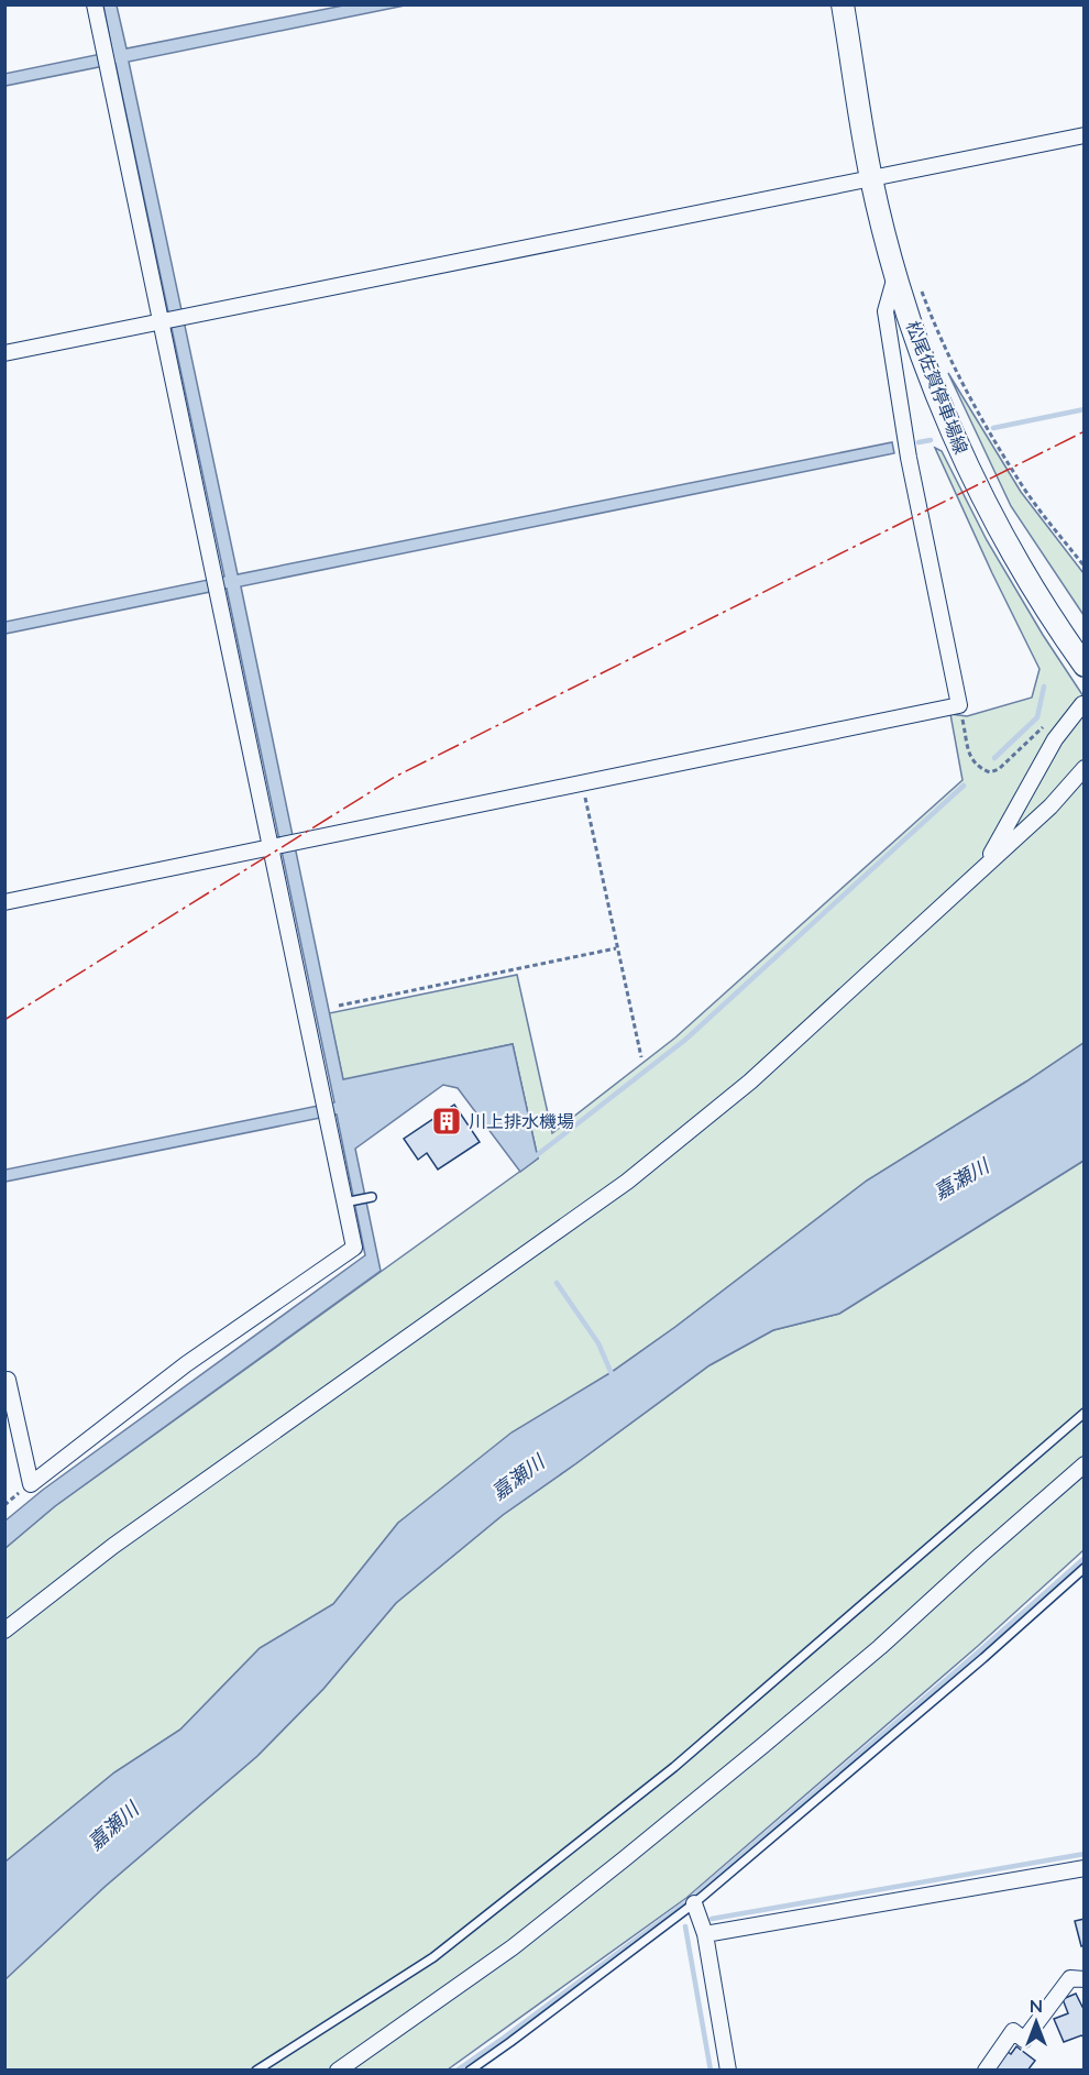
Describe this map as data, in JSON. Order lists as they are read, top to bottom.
{
  "streets": {
    "main road": ["松尾佐賀停車場線"]
  },
  "water": ["嘉瀬川"],
  "places": {
    "building": ["川上排水機場"]
  },
  "north": "top"
}
